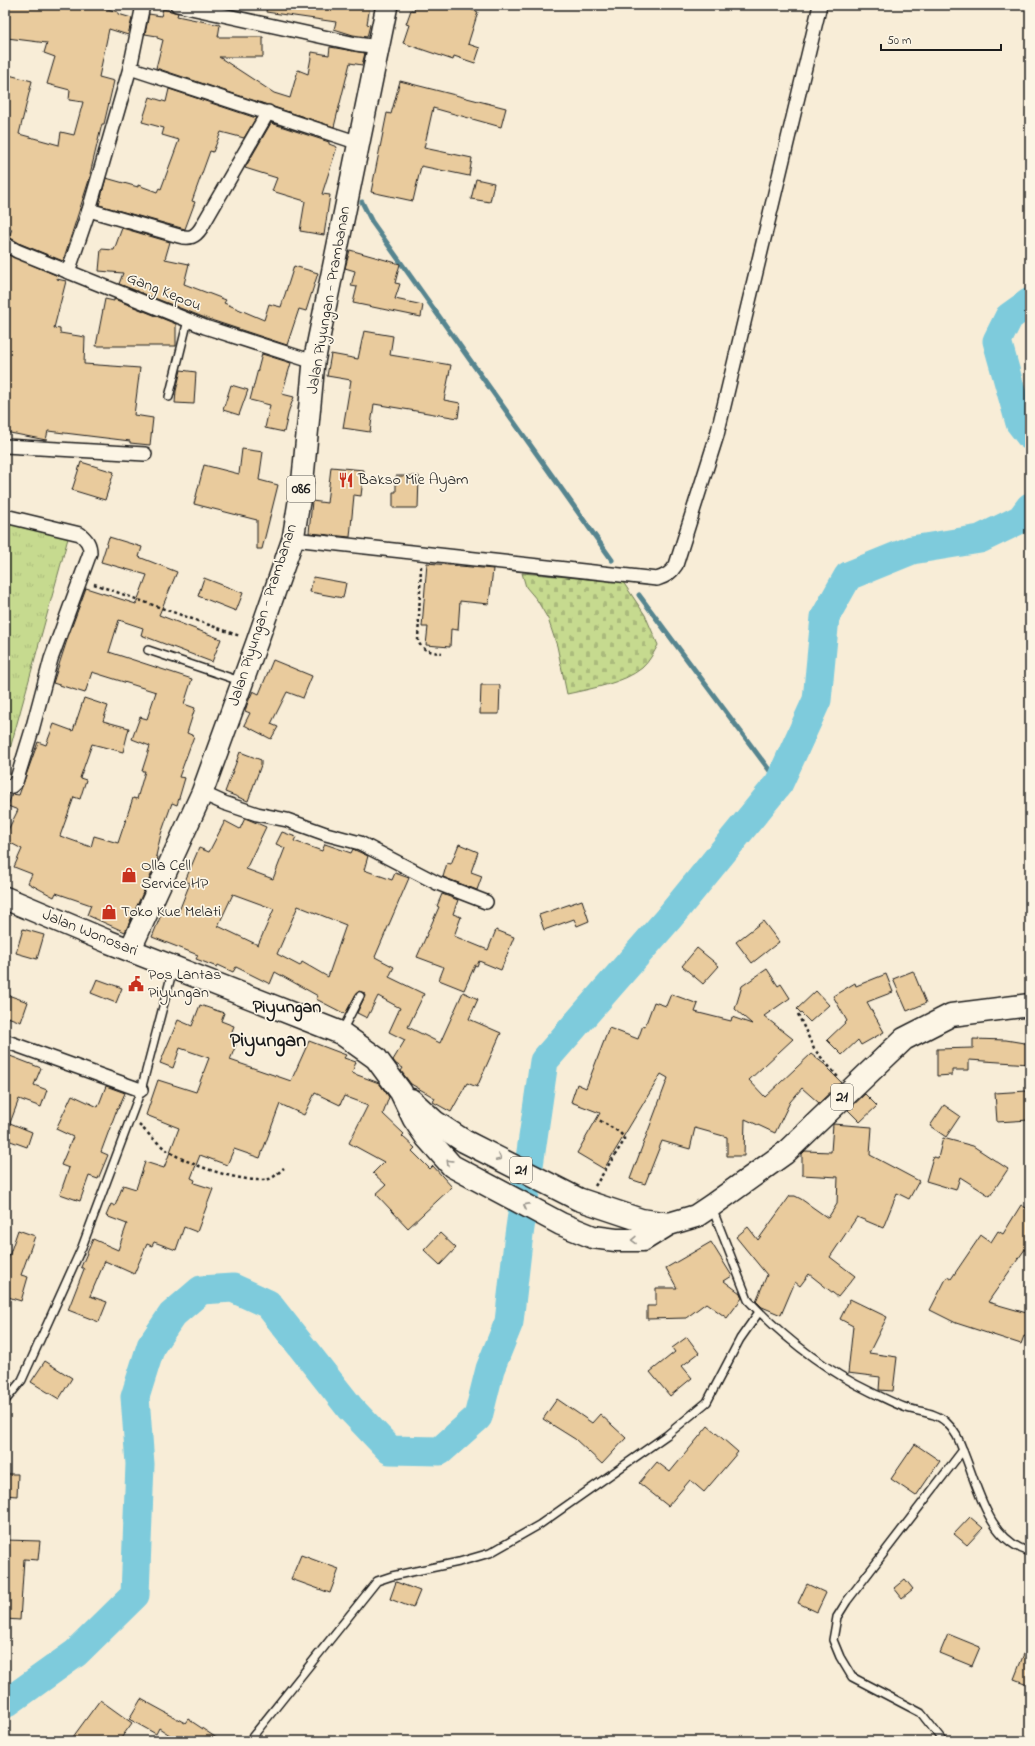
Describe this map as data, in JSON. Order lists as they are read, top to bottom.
{
  "streets": {
    "highway": ["Jalan Wonosari", "21"],
    "main road": ["Jalan Piyungan - Prambanan", "086"],
    "street": ["Gang Kepou"]
  },
  "crossings": [
    ["Gang Kepou", "Jalan Piyungan - Prambanan"],
    ["Jalan Piyungan - Prambanan", "Jalan Wonosari"],
    ["Jalan Wonosari", "21"]
  ],
  "districts": ["Piyungan", "Piyungan"],
  "places": {
    "restaurant": ["Bakso Mie Ayam"],
    "shop": ["Olla Cell Service HP", "Toko Kue Melati"],
    "public building": ["Pos Lantas Piyungan"]
  },
  "scale_bar": "50 m"
}
